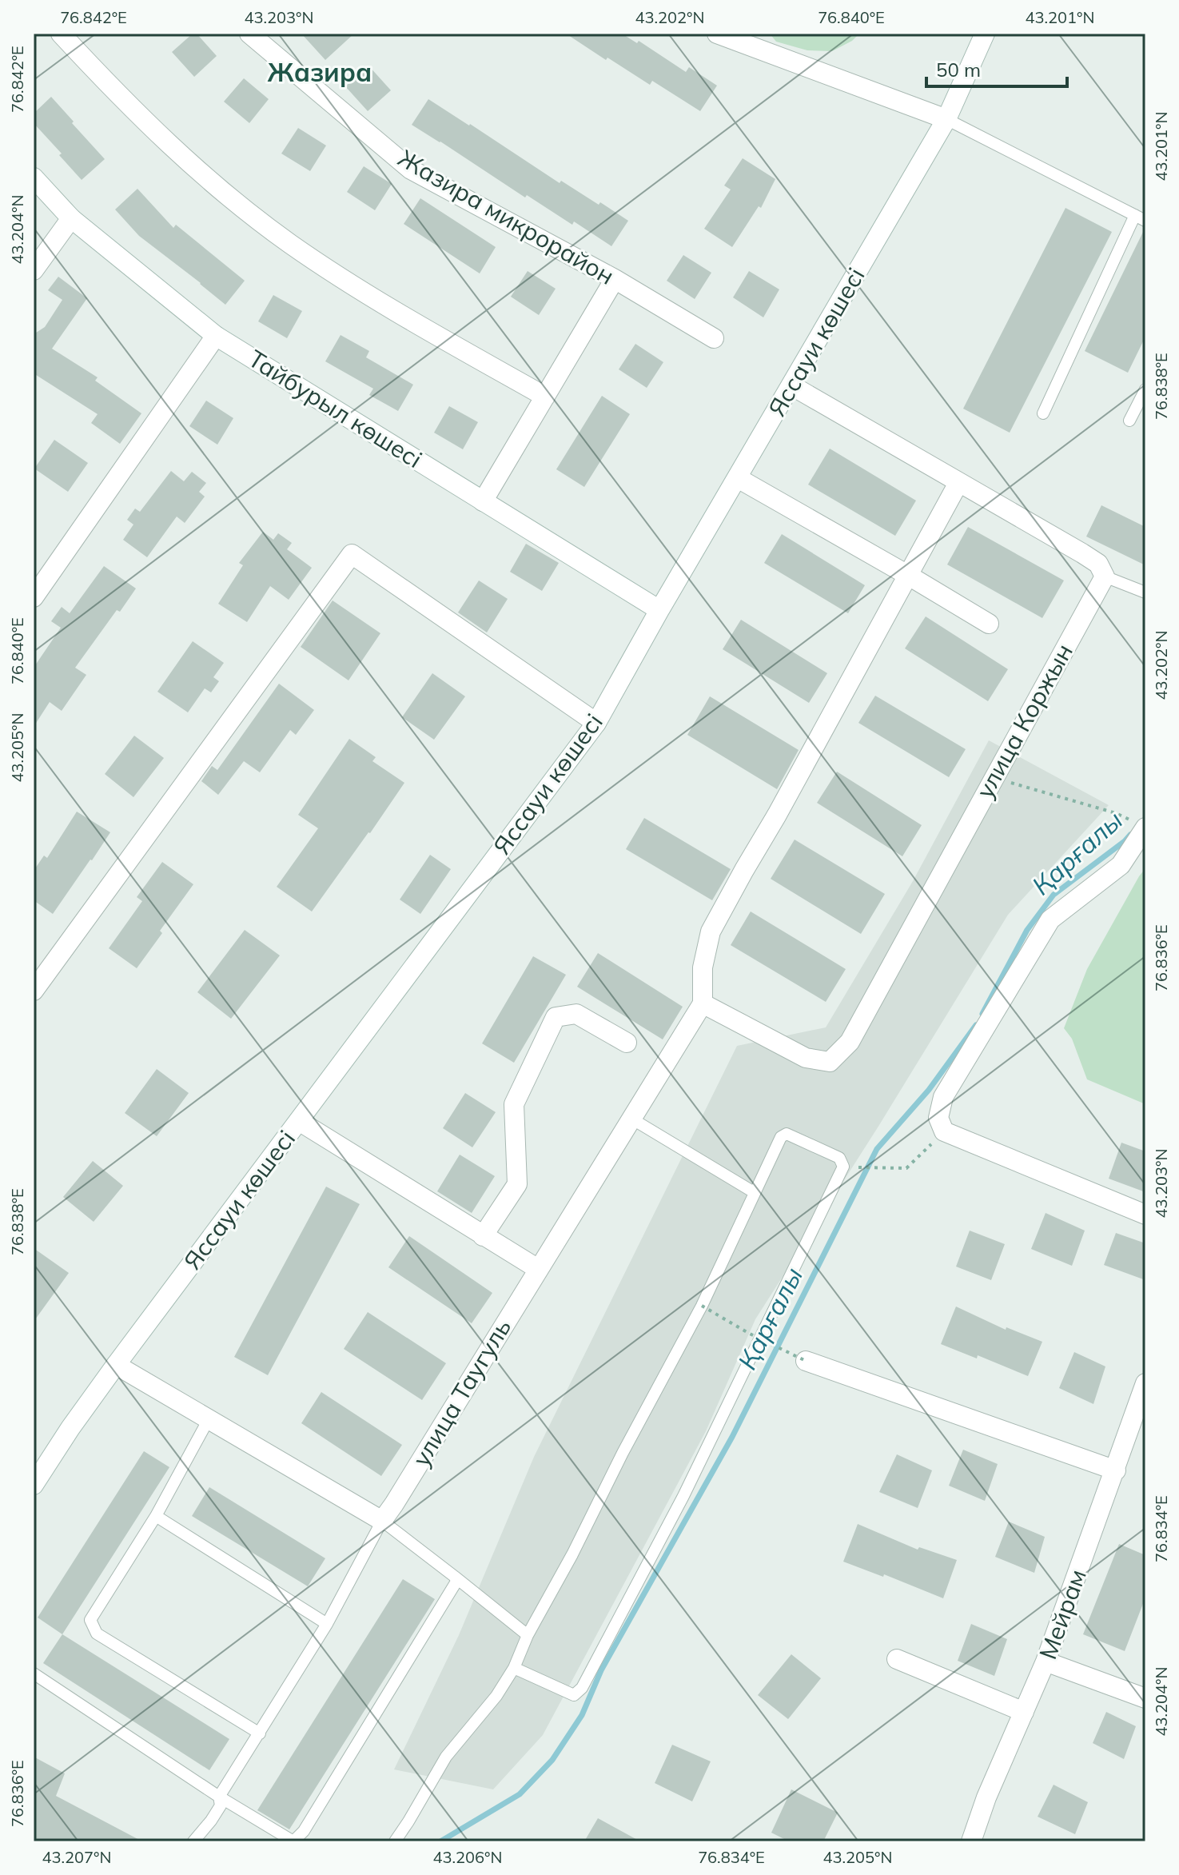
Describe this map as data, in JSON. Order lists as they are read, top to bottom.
{
  "streets": {
    "street": [
      "Жазира микрорайон",
      "Яссауи көшесі",
      "Тайбурыл көшесі",
      "улица Коржын",
      "улица Таугуль",
      "Мейрам"
    ]
  },
  "crossings": [
    ["Яссауи көшесі", "Тайбурыл көшесі"],
    ["улица Коржын", "улица Таугуль"]
  ],
  "districts": ["Жазира"],
  "water": ["Қарғалы"],
  "scale_bar": "50 m",
  "coordinates": [
    "76.842°E",
    "43.203°N",
    "43.202°N",
    "76.840°E",
    "43.201°N",
    "43.204°N",
    "76.838°E",
    "43.205°N",
    "76.836°E",
    "76.834°E",
    "43.207°N",
    "43.206°N"
  ]
}
